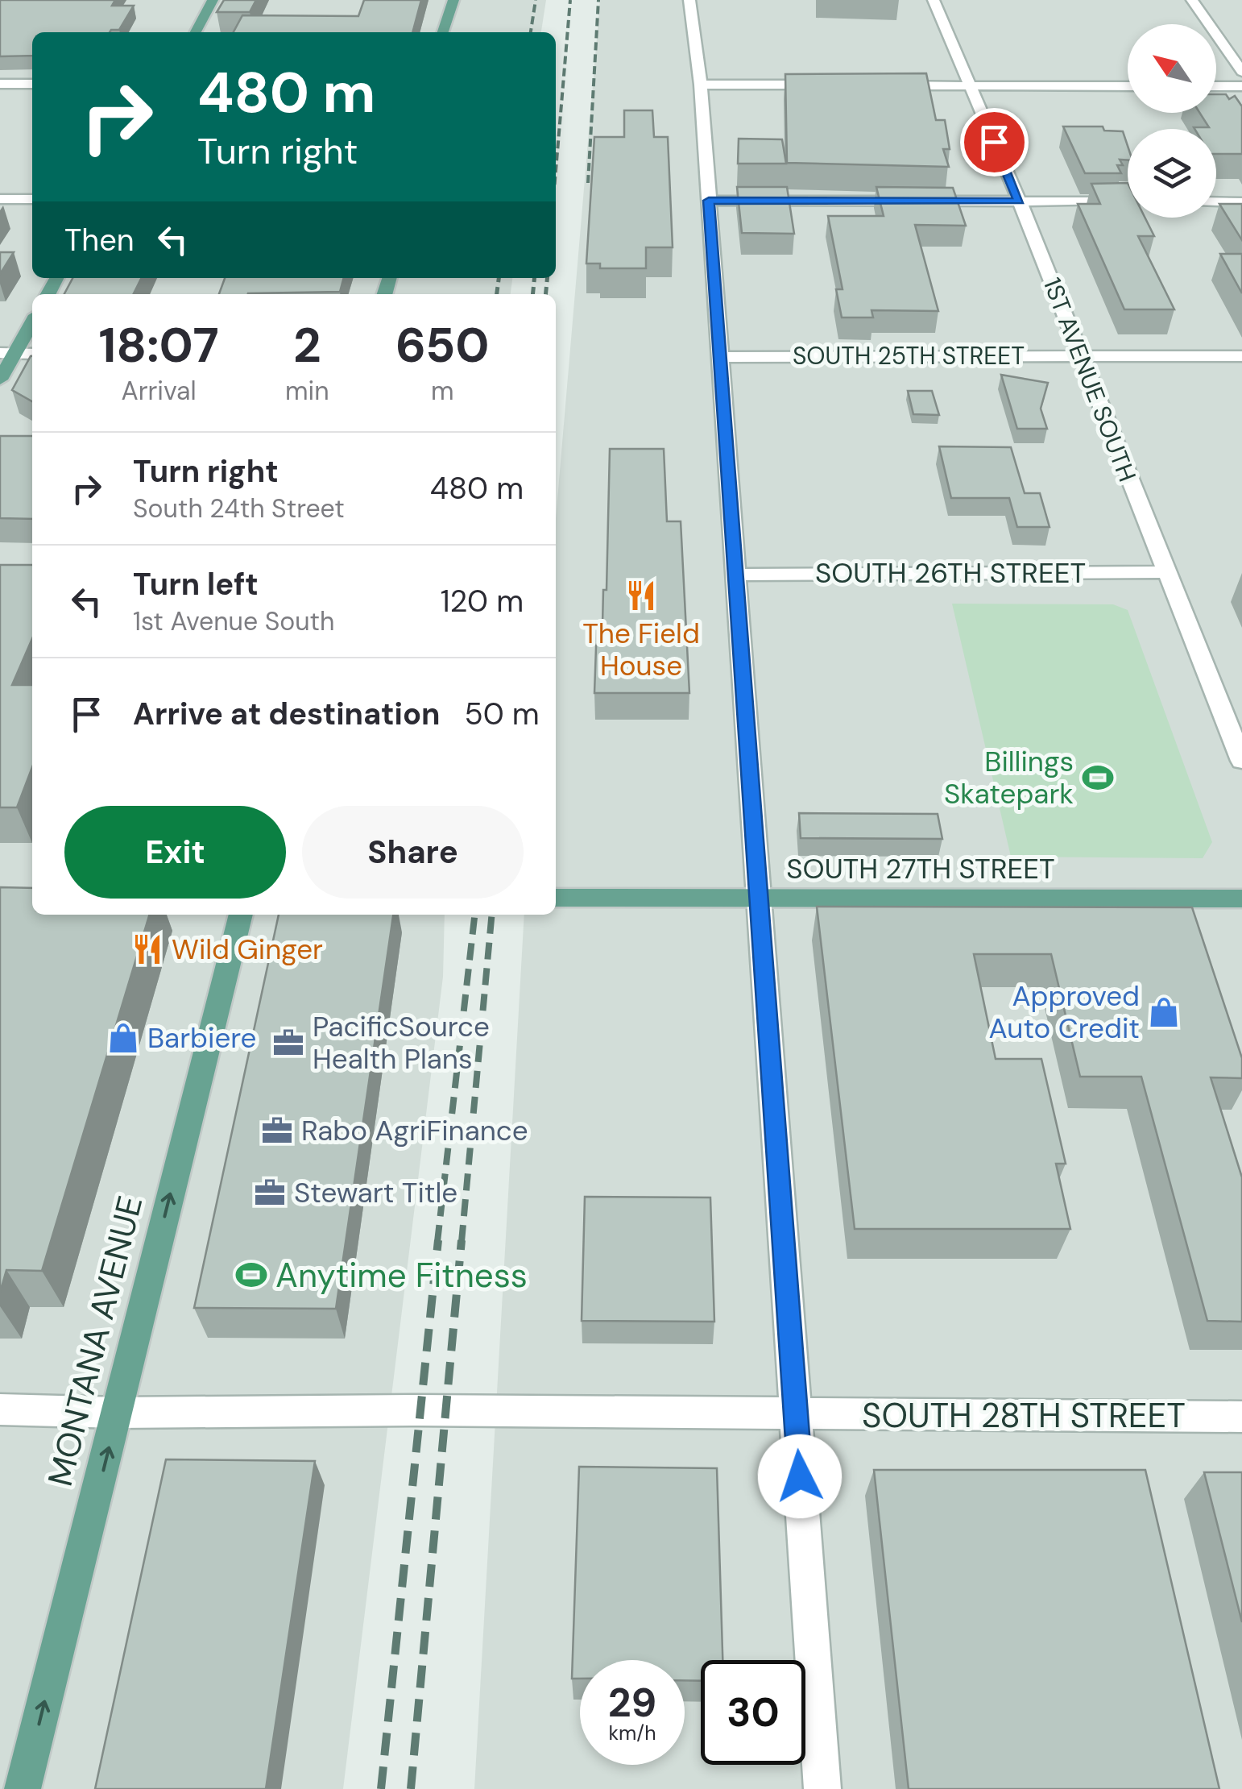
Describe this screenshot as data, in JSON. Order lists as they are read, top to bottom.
{
  "streets": {
    "main road": ["SOUTH 27TH STREET", "MONTANA AVENUE"],
    "street": [
      "SOUTH 25TH STREET",
      "1ST AVENUE SOUTH",
      "SOUTH 26TH STREET",
      "SOUTH 28TH STREET"
    ]
  },
  "crossings": [
    ["SOUTH 25TH STREET", "1ST AVENUE SOUTH"],
    ["1ST AVENUE SOUTH", "SOUTH 26TH STREET"],
    ["MONTANA AVENUE", "SOUTH 28TH STREET"]
  ],
  "one_way": ["MONTANA AVENUE"],
  "places": {
    "restaurant": ["The Field House", "Wild Ginger"],
    "sports": ["Billings Skatepark", "Anytime Fitness"],
    "shop": ["Approved Auto Credit", "Barbiere"],
    "office": ["PacificSource Health Plans", "Rabo AgriFinance", "Stewart Title"]
  },
  "north": "top left",
  "page": {
    "turn": ["480 m", "Turn right"],
    "then": "Then",
    "eta": [
      "18:07",
      "Arrival",
      "2",
      "min",
      "650",
      "m"
    ],
    "list": [
      {
        "name": "Turn right",
        "note": "South 24th Street",
        "value": "480 m"
      },
      {
        "name": "Turn left",
        "note": "1st Avenue South",
        "value": "120 m"
      },
      {
        "name": "Arrive at destination",
        "value": "50 m"
      }
    ],
    "buttons": ["Exit", "Share"],
    "speed": "29 km/h",
    "limit": "30"
  }
}
